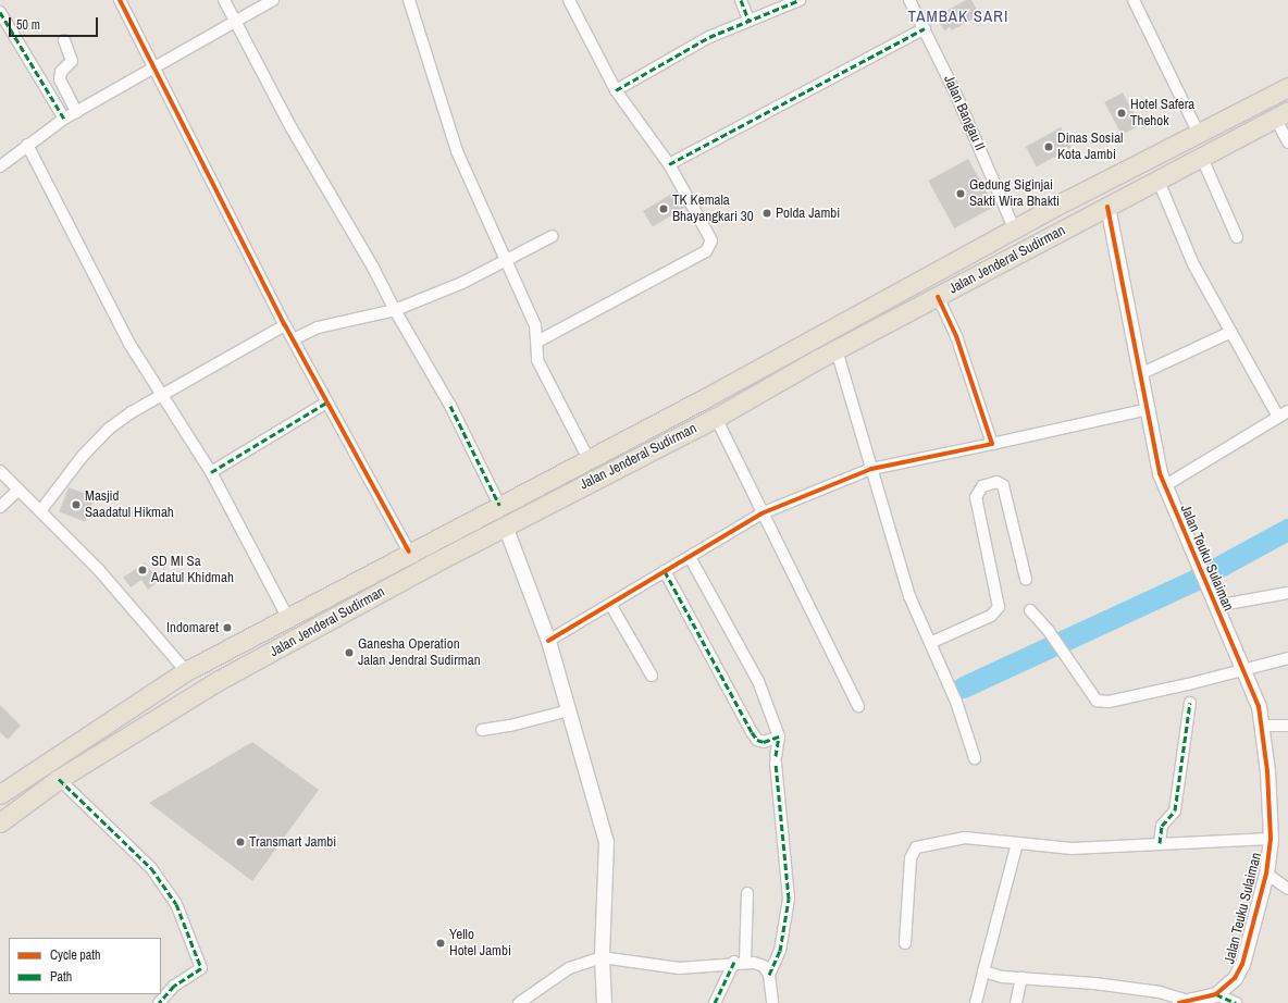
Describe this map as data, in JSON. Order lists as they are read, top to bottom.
{
  "streets": {
    "highway": ["Jalan Jenderal Sudirman"],
    "street": ["Jalan Bangau II", "Jalan Teuku Sulaiman"]
  },
  "crossings": [
    ["Jalan Bangau II", "Jalan Jenderal Sudirman"],
    ["Jalan Jenderal Sudirman", "Jalan Teuku Sulaiman"]
  ],
  "districts": ["TAMBAK SARI"],
  "places": [
    "Hotel Safera Thehok",
    "Dinas Sosial Kota Jambi",
    "Gedung Siginjai Sakti Wira Bhakti",
    "TK Kemala Bhayangkari 30",
    "Polda Jambi",
    "Masjid Saadatul Hikmah",
    "SD MI Sa Adatul Khidmah",
    "Indomaret",
    "Ganesha Operation Jalan Jendral Sudirman",
    "Transmart Jambi",
    "Yello Hotel Jambi"
  ],
  "legend": ["Cycle path", "Path"],
  "scale_bar": "50 m"
}
